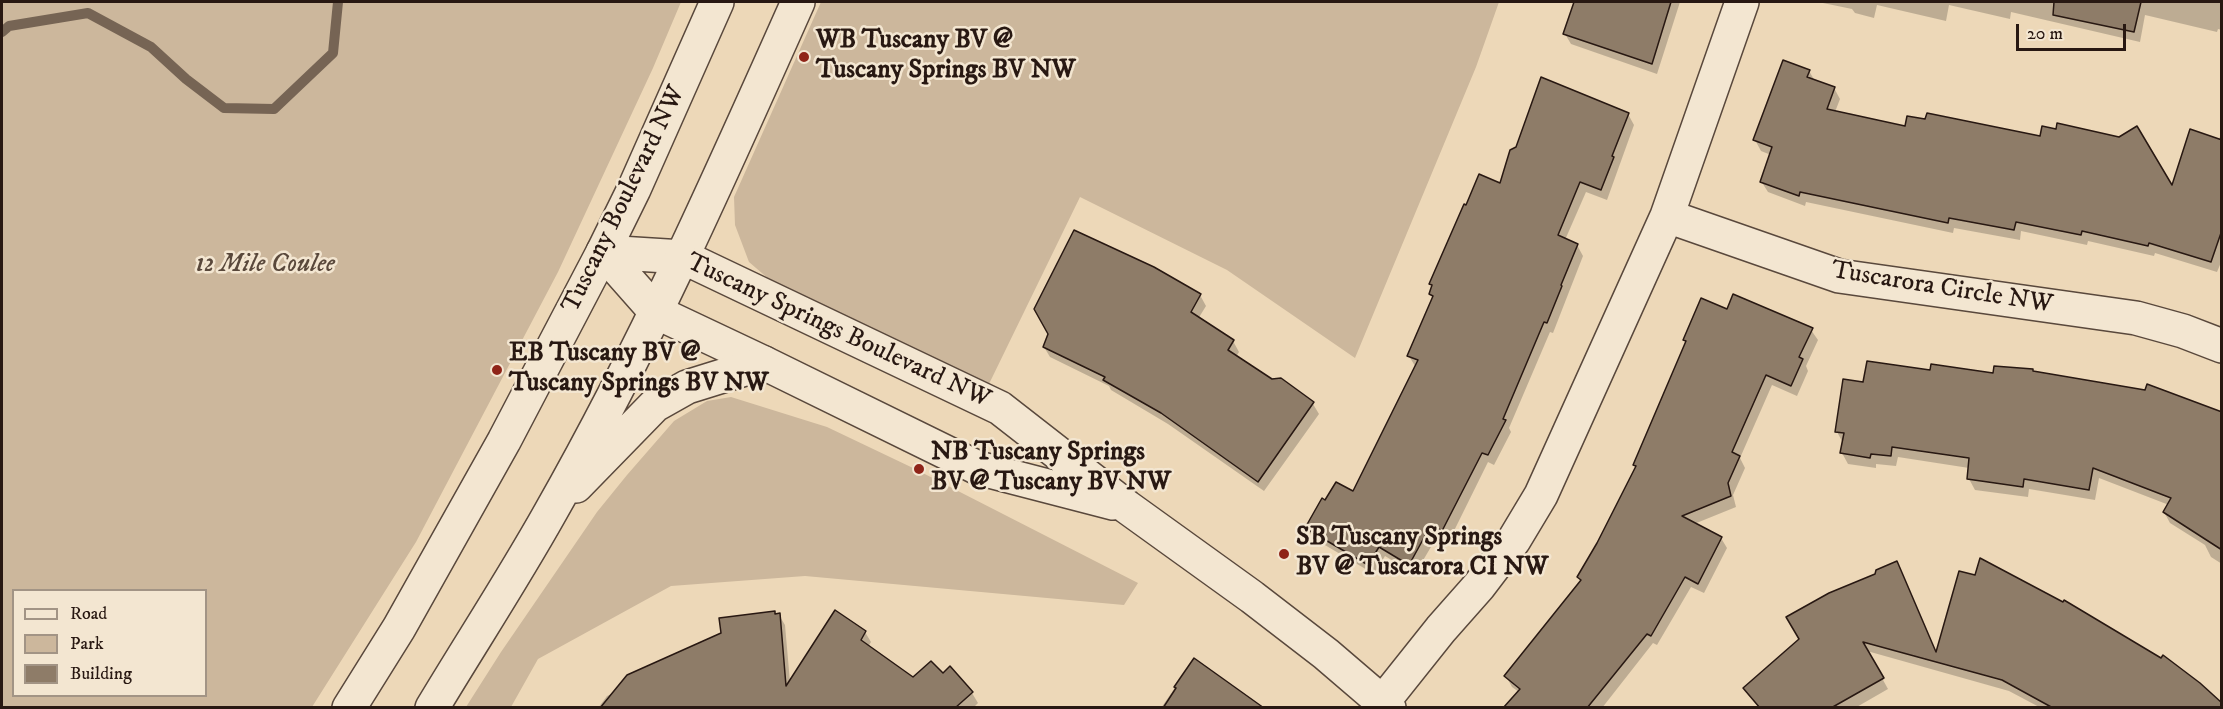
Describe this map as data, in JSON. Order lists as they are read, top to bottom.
{
  "streets": {
    "street": ["Tuscany Boulevard NW", "Tuscarora Circle NW", "Tuscany Springs Boulevard NW"]
  },
  "crossings": [
    ["Tuscany Boulevard NW", "Tuscany Springs Boulevard NW"]
  ],
  "parks": ["12 Mile Coulee"],
  "places": [
    "WB Tuscany BV @ Tuscany Springs BV NW",
    "EB Tuscany BV @ Tuscany Springs BV NW",
    "NB Tuscany Springs BV @ Tuscany BV NW",
    "SB Tuscany Springs BV @ Tuscarora CI NW"
  ],
  "legend": ["Road", "Park", "Building"],
  "scale_bar": "20 m"
}
